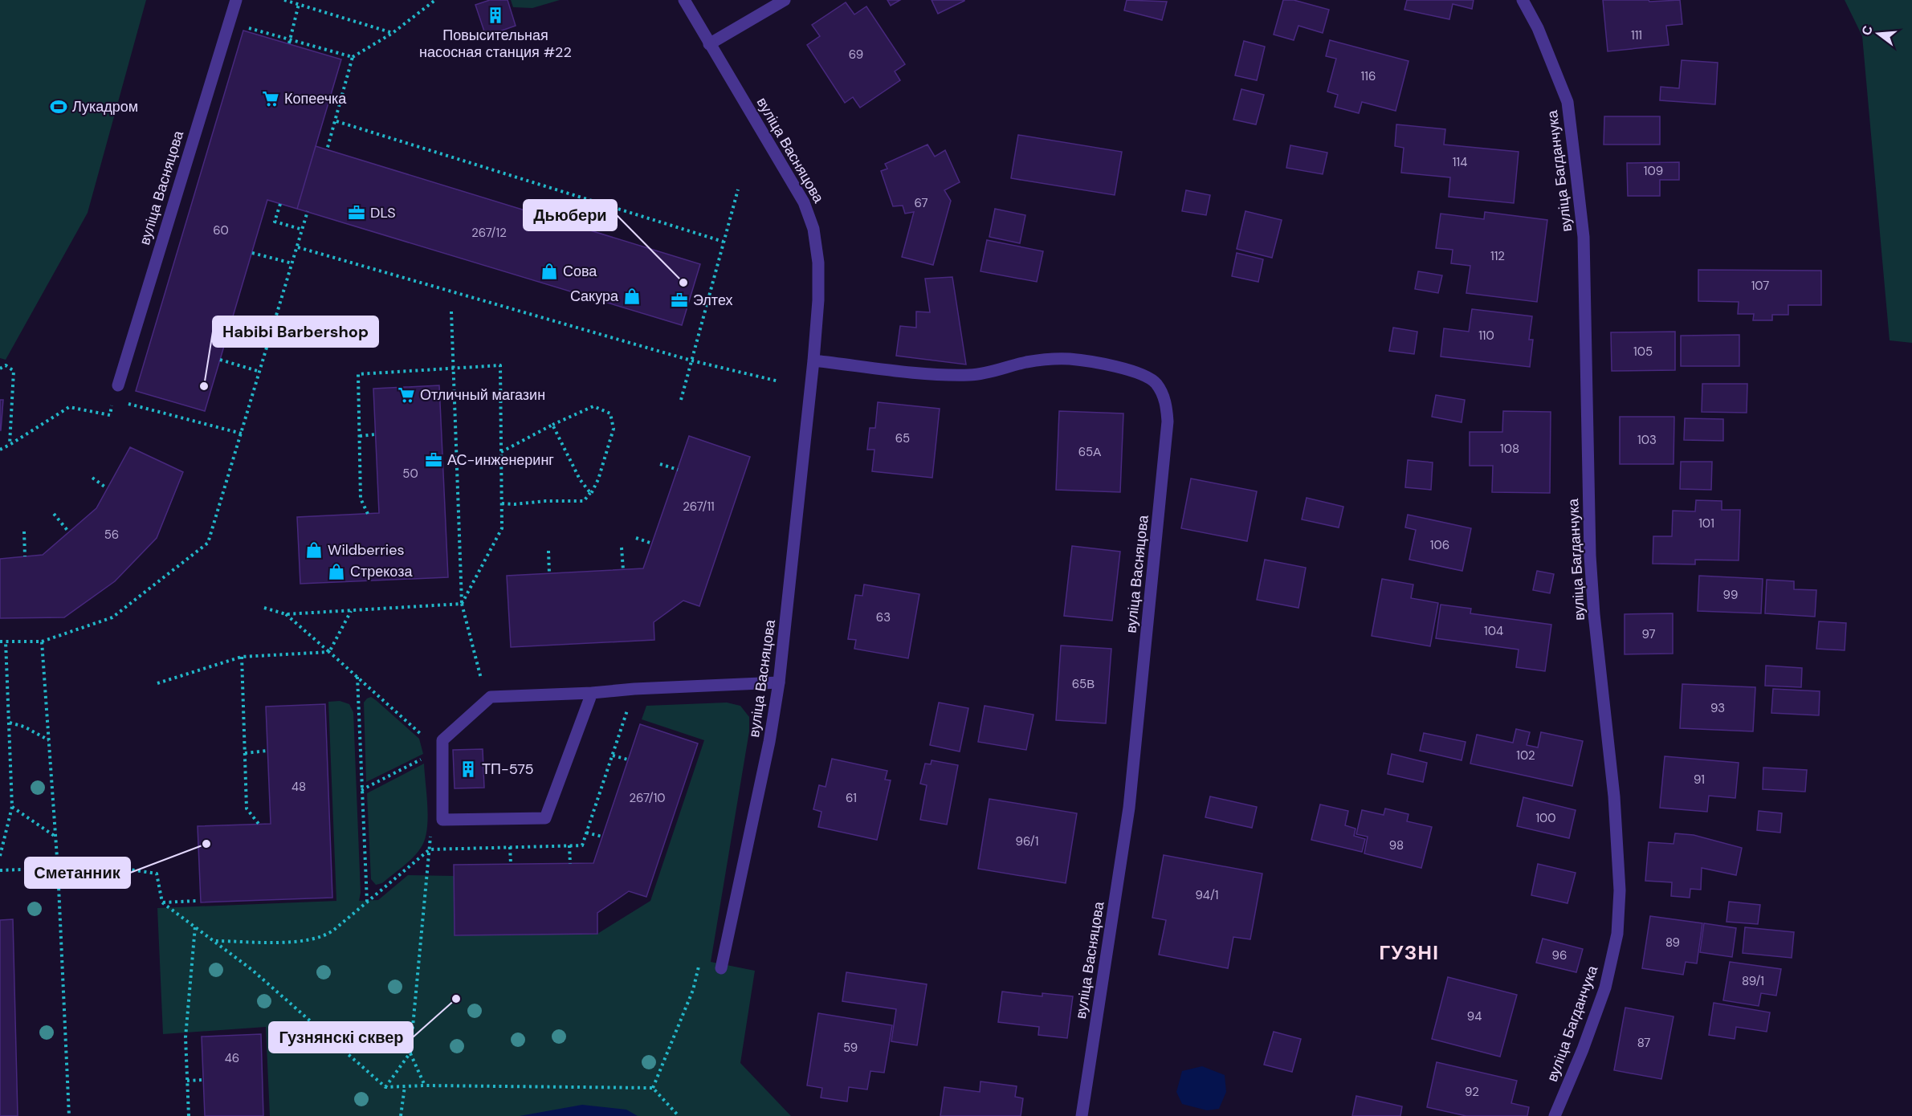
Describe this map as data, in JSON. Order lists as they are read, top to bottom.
{
  "streets": {
    "street": ["вуліца Васняцова", "вуліца Багданчука"]
  },
  "districts": ["ГУЗНІ"],
  "places": {
    "building": ["Повысительная насосная станция #22", "ТП-575"],
    "supermarket": ["Копеечка", "Отличный магазин"],
    "sports": ["Лукадром"],
    "office": ["DLS", "Элтех", "АС-инженеринг"],
    "shop": [
      "Сова",
      "Сакура",
      "Wildberries",
      "Стрекоза"
    ],
    "other": [
      "Дьюбери",
      "Habibi Barbershop",
      "Сметанник",
      "Гузнянскі сквер"
    ]
  },
  "house_numbers": [
    "111",
    "69",
    "116",
    "114",
    "109",
    "67",
    "60",
    "267/12",
    "112",
    "107",
    "110",
    "105",
    "65",
    "103",
    "108",
    "65А",
    "50",
    "267/11",
    "101",
    "56",
    "106",
    "99",
    "63",
    "104",
    "97",
    "65В",
    "93",
    "102",
    "91",
    "48",
    "267/10",
    "61",
    "100",
    "96/1",
    "98",
    "94/1",
    "89",
    "96",
    "89/1",
    "94",
    "87",
    "59",
    "46",
    "92"
  ],
  "north": "left"
}
